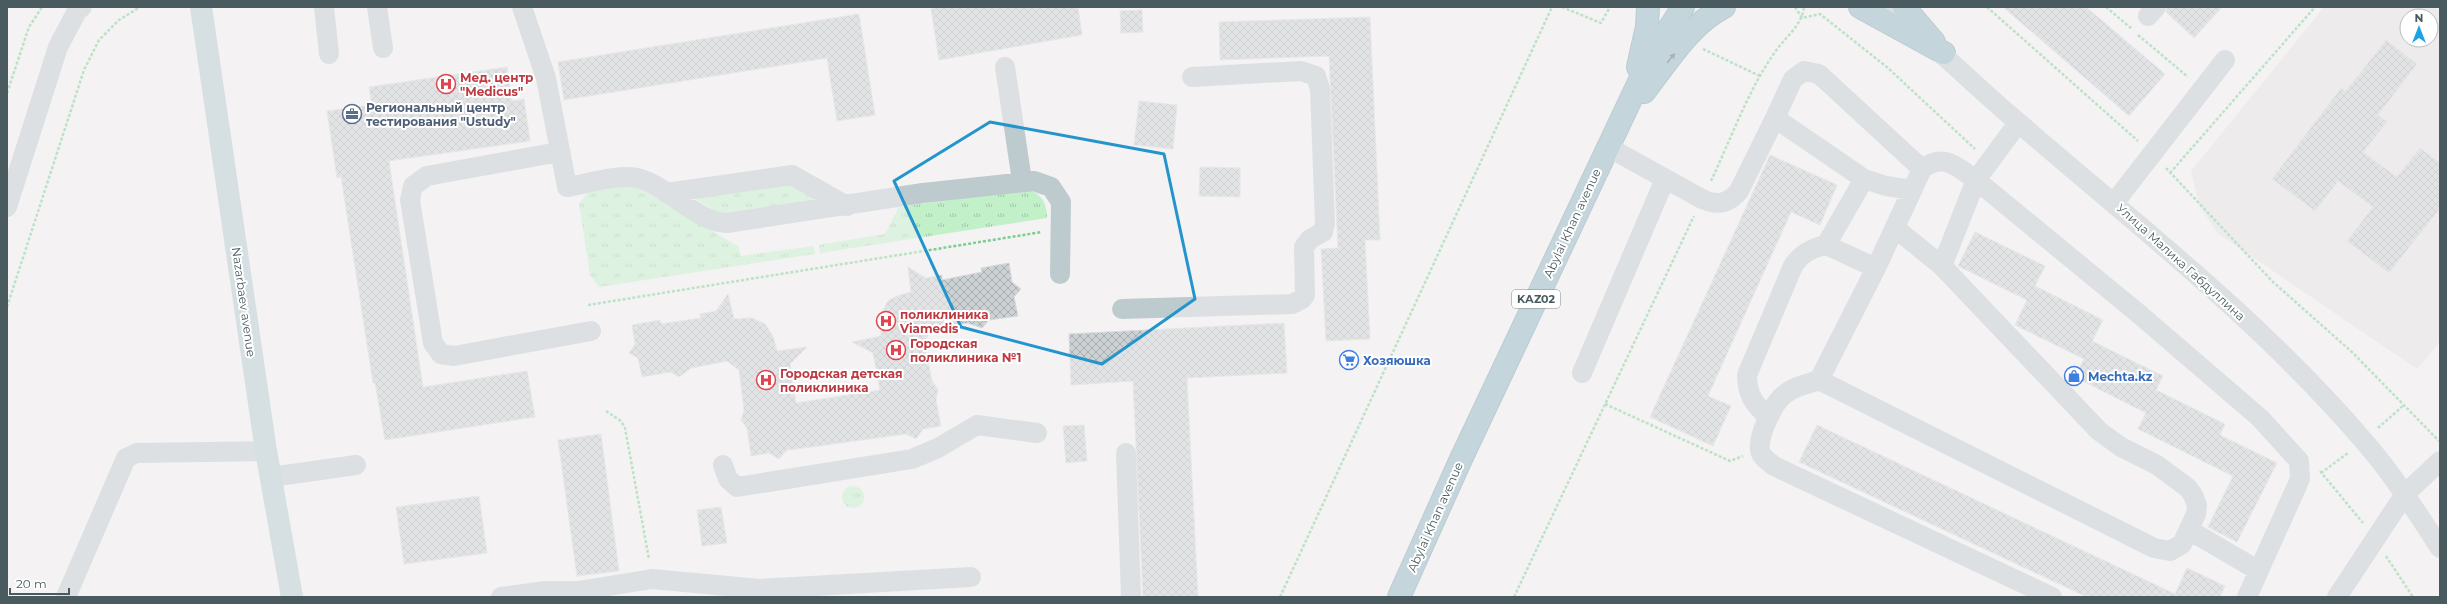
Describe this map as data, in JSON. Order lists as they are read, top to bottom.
{
  "streets": {
    "highway": ["Abylai Khan avenue", "KАZ02"],
    "main road": ["Nazarbaev avenue"],
    "street": ["Улица Малика Габдуллина"]
  },
  "places": {
    "hospital": [
      "Мед. центр \"Medicus\"",
      "поликлиника Viamedis",
      "Городская поликлиника №1",
      "Городская детская поликлиника"
    ],
    "office": ["Региональный центр тестирования \"Ustudy\""],
    "supermarket": ["Хозяюшка"],
    "shop": ["Mechta.kz"]
  },
  "scale_bar": "20 m",
  "north": "top"
}
